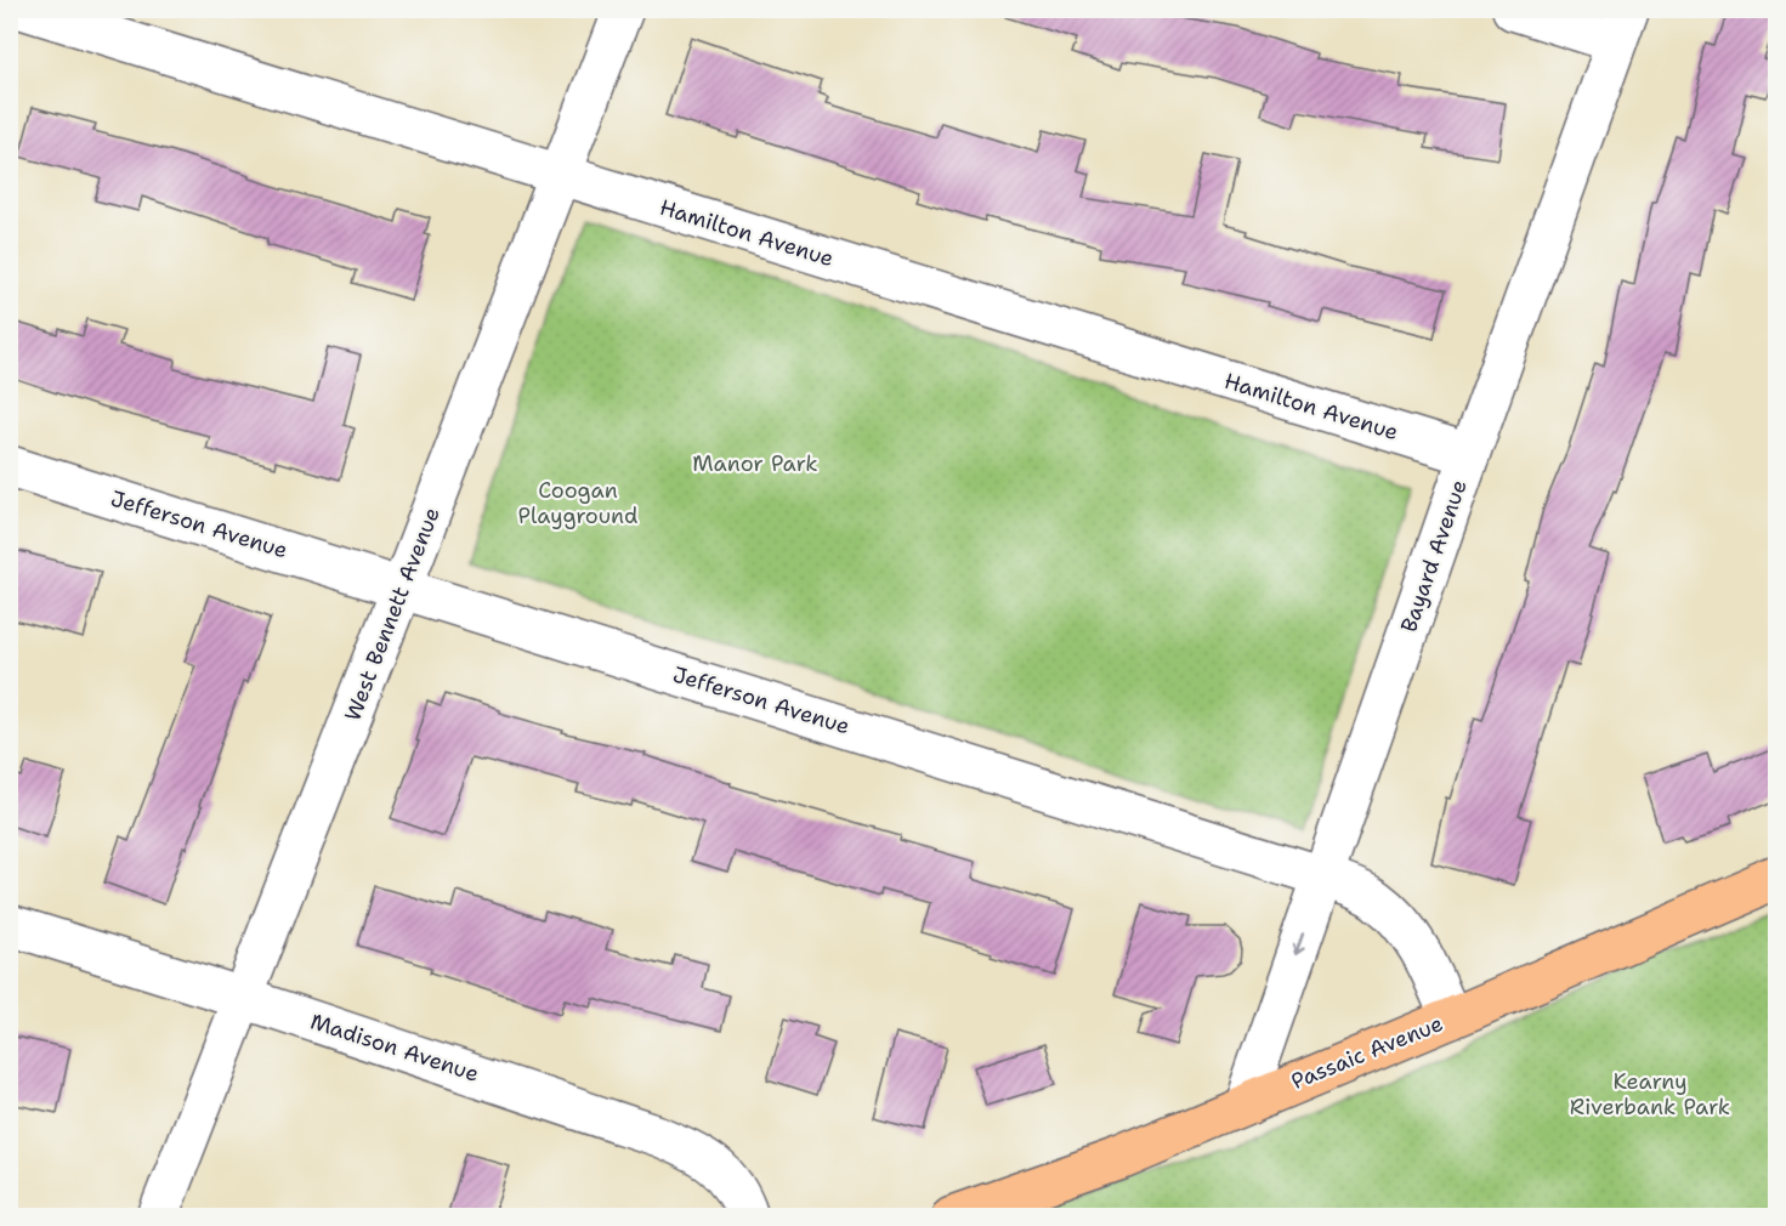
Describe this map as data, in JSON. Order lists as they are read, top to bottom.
{
  "streets": {
    "main road": ["Passaic Avenue"],
    "street": [
      "Hamilton Avenue",
      "Jefferson Avenue",
      "Bayard Avenue",
      "West Bennett Avenue",
      "Madison Avenue"
    ]
  },
  "crossings": [
    ["Hamilton Avenue", "Bayard Avenue"],
    ["Hamilton Avenue", "West Bennett Avenue"],
    ["Jefferson Avenue", "Bayard Avenue"],
    ["Jefferson Avenue", "West Bennett Avenue"],
    ["Jefferson Avenue", "Passaic Avenue"],
    ["Bayard Avenue", "Passaic Avenue"],
    ["West Bennett Avenue", "Madison Avenue"]
  ],
  "parks": ["Manor Park", "Coogan Playground", "Kearny Riverbank Park"]
}
